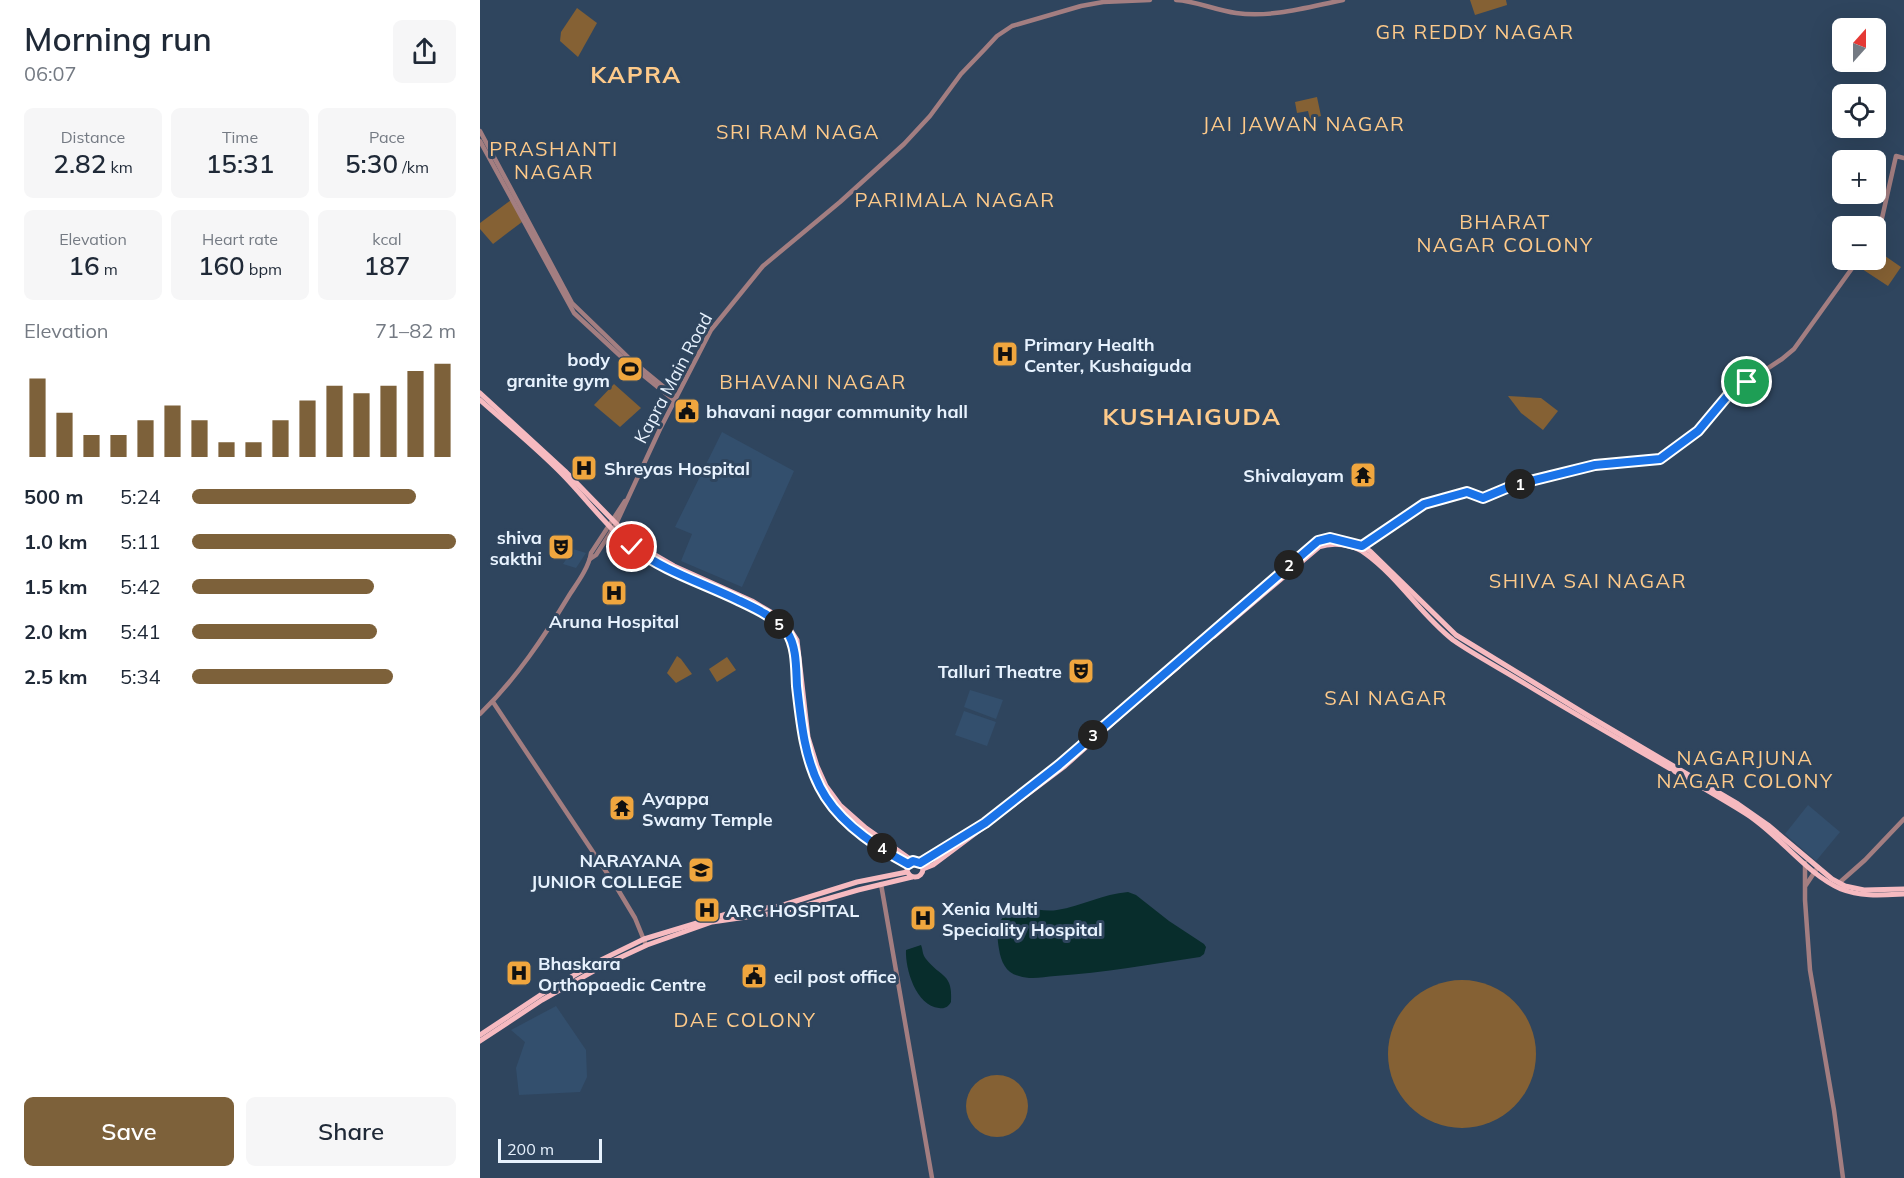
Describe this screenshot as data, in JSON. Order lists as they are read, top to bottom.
{
  "streets": {
    "street": ["Kapra Main Road"]
  },
  "districts": [
    "GR REDDY NAGAR",
    "KAPRA",
    "JAI JAWAN NAGAR",
    "SRI RAM NAGA",
    "PRASHANTI NAGAR",
    "PARIMALA NAGAR",
    "BHARAT NAGAR COLONY",
    "BHAVANI NAGAR",
    "KUSHAIGUDA",
    "SHIVA SAI NAGAR",
    "SAI NAGAR",
    "NAGARJUNA NAGAR COLONY",
    "DAE COLONY"
  ],
  "places": {
    "hospital": [
      "Primary Health Center, Kushaiguda",
      "Shreyas Hospital",
      "Aruna Hospital",
      "ARC HOSPITAL",
      "Xenia Multi Speciality Hospital",
      "Bhaskara Orthopaedic Centre"
    ],
    "sports": ["body granite gym"],
    "public building": ["bhavani nagar community hall", "ecil post office"],
    "temple": ["Shivalayam", "Ayappa Swamy Temple"],
    "theatre": ["shiva sakthi", "Talluri Theatre"],
    "school or university": ["NARAYANA JUNIOR COLLEGE"]
  },
  "scale_bar": "200 m",
  "north": "top",
  "page": {
    "heading": ["Morning run", "06:07"],
    "map_buttons": ["+", "−"],
    "stats": [
      ["Distance", "2.82 km"],
      ["Time", "15:31"],
      ["Pace", "5:30 /km"],
      ["Elevation", "16 m"],
      ["Heart rate", "160 bpm"],
      ["kcal", "187"]
    ],
    "chart": ["Elevation", "71–82 m"],
    "pins": [
      "1",
      "2",
      "5",
      "3",
      "4"
    ],
    "list": [
      {
        "name": "500 m",
        "note": "5:24"
      },
      {
        "name": "1.0 km",
        "note": "5:11"
      },
      {
        "name": "1.5 km",
        "note": "5:42"
      },
      {
        "name": "2.0 km",
        "note": "5:41"
      },
      {
        "name": "2.5 km",
        "note": "5:34"
      }
    ],
    "buttons": ["Save", "Share"],
    "scale": "200 m"
  }
}
